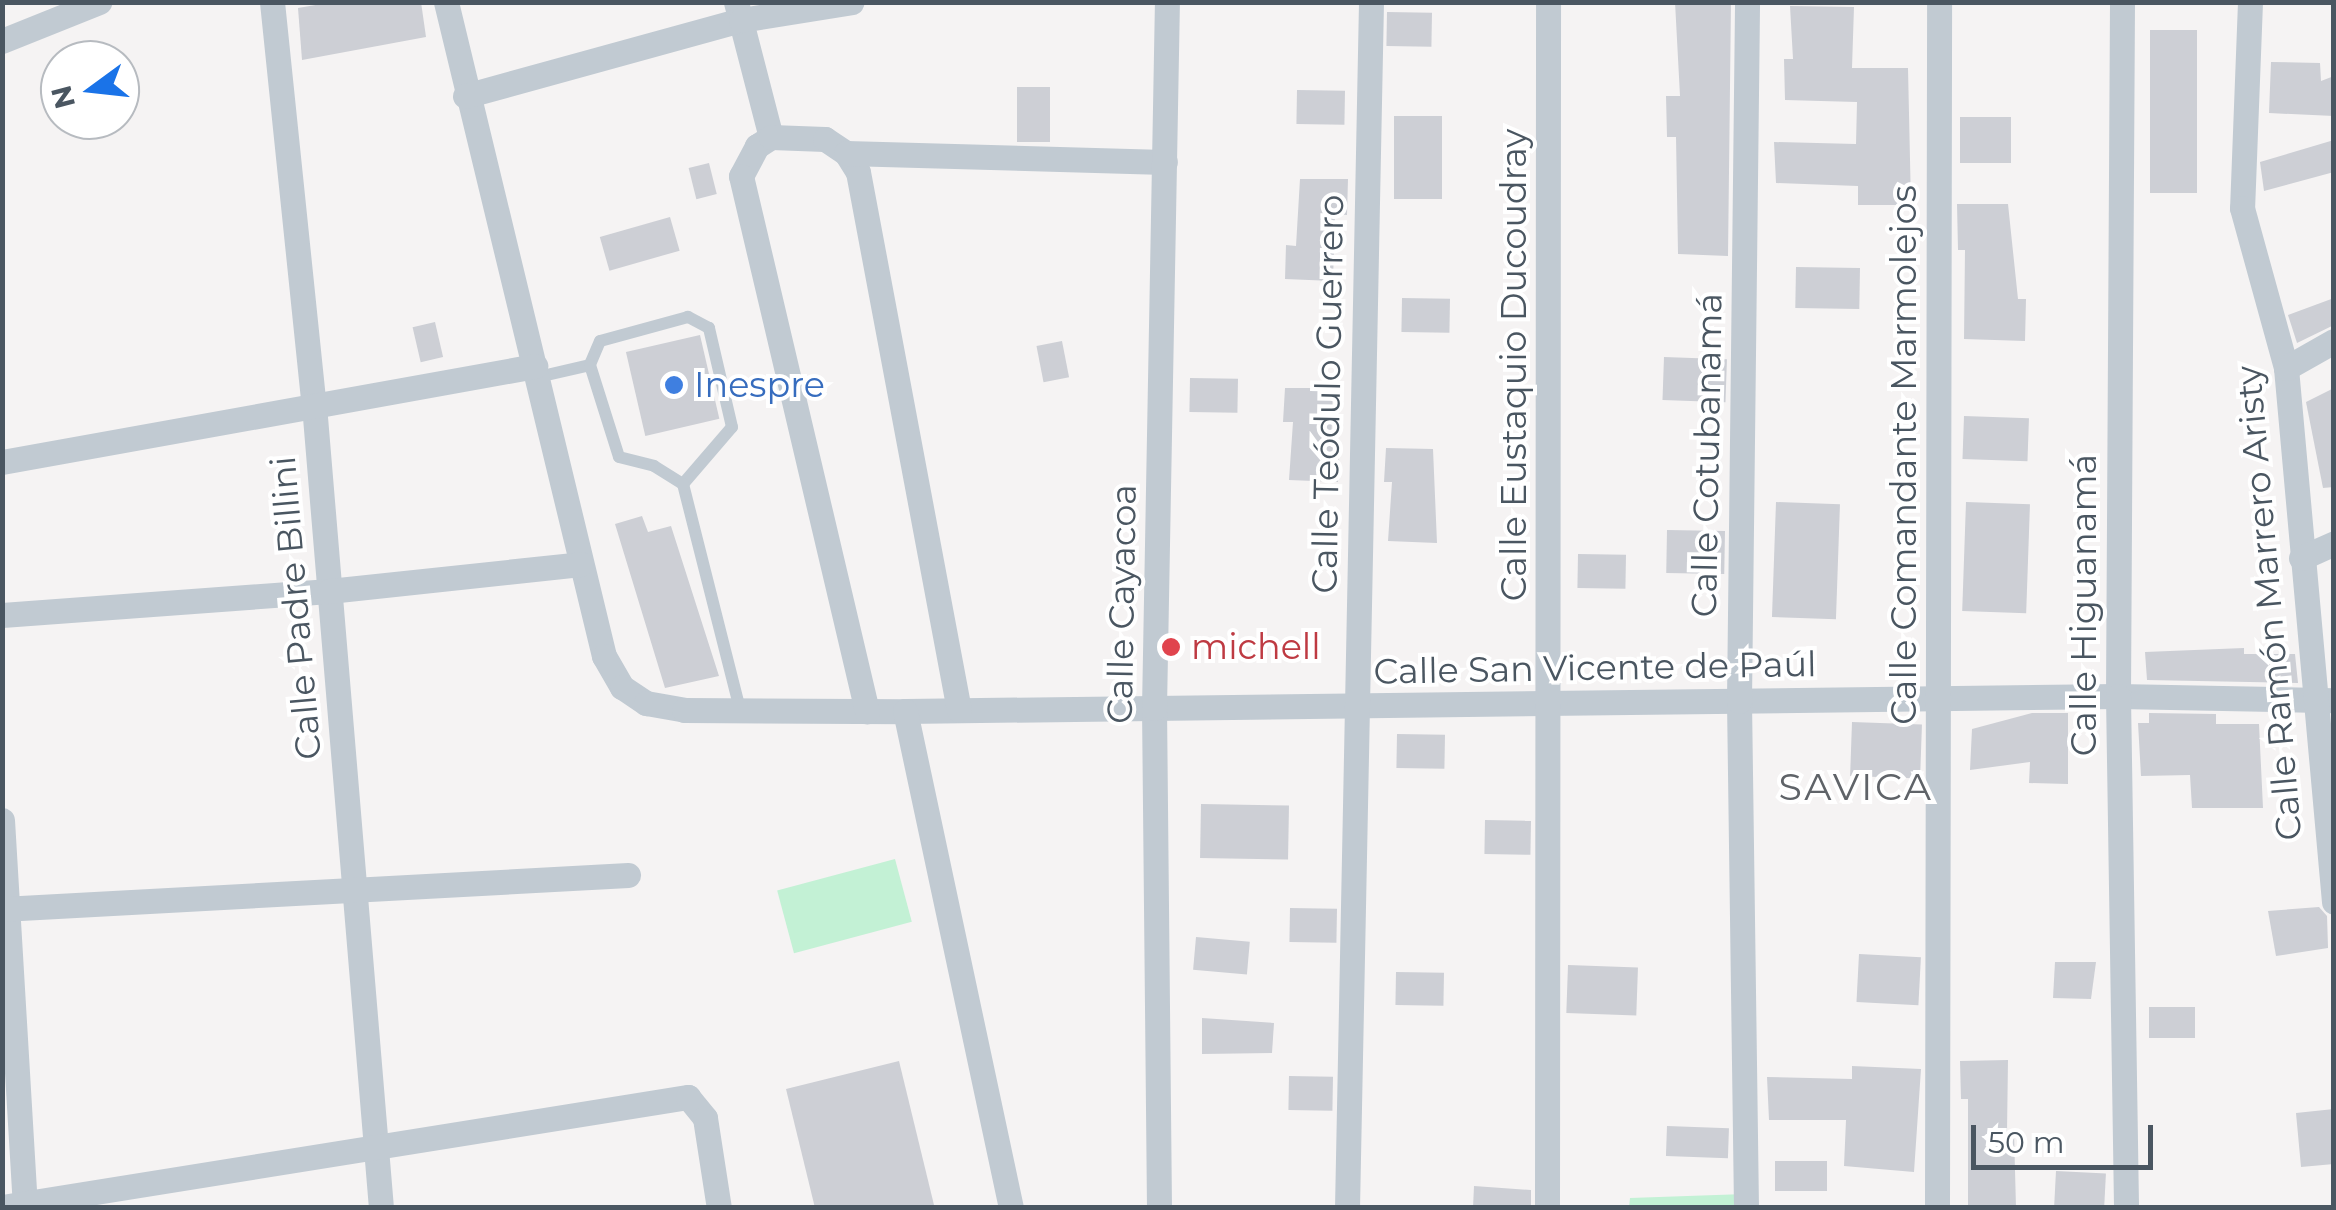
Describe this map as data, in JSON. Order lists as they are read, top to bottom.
{
  "streets": {
    "street": [
      "Calle Eustaquio Ducoudray",
      "Calle Teódulo Guerrero",
      "Calle Cotubanamá",
      "Calle Comandante Marmolejos",
      "Calle Ramón Marrero Aristy",
      "Calle Cayacoa",
      "Calle Higuanamá",
      "Calle Padre Billini",
      "Calle San Vicente de Paúl"
    ]
  },
  "crossings": [
    ["Calle Eustaquio Ducoudray", "Calle San Vicente de Paúl"],
    ["Calle Teódulo Guerrero", "Calle San Vicente de Paúl"],
    ["Calle Cotubanamá", "Calle San Vicente de Paúl"],
    ["Calle Comandante Marmolejos", "Calle San Vicente de Paúl"],
    ["Calle Ramón Marrero Aristy", "Calle San Vicente de Paúl"],
    ["Calle Cayacoa", "Calle San Vicente de Paúl"],
    ["Calle Higuanamá", "Calle San Vicente de Paúl"]
  ],
  "districts": ["SAVICA"],
  "places": ["Inespre", "michell"],
  "scale_bar": "50 m",
  "north": "left"
}
